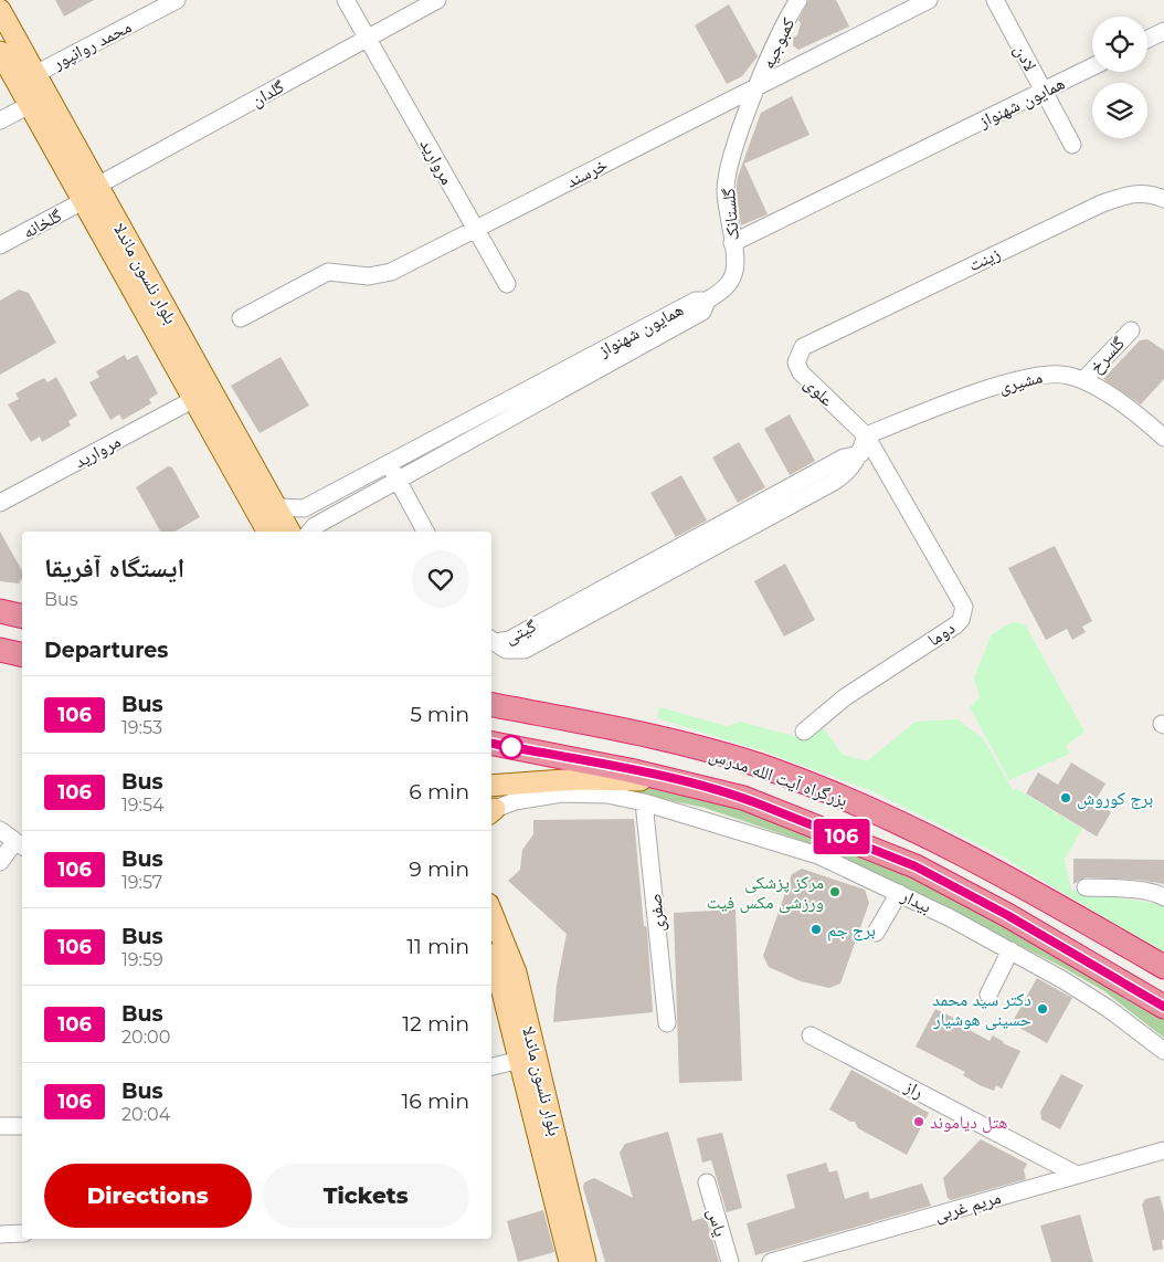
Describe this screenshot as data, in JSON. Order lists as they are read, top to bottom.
{
  "streets": {
    "highway": ["بزرگراه آیت الله مدرس"],
    "main road": ["بلوار نلسون ماندلا"],
    "street": [
      "کمبوجیه",
      "محمد روانپور",
      "لادن",
      "گلدان",
      "همایون شهنواز",
      "مروارید",
      "خرسند",
      "گلستانک",
      "گلخانه",
      "زینت",
      "گلسرخ",
      "مشیری",
      "علوی",
      "گیتی",
      "دوما",
      "بیدار",
      "صفری",
      "راز",
      "مریم غربی",
      "یاس"
    ]
  },
  "crossings": [
    ["کمبوجیه", "خرسند"],
    ["کمبوجیه", "گلستانک"],
    ["محمد روانپور", "بلوار نلسون ماندلا"],
    ["لادن", "همایون شهنواز"],
    ["گلدان", "مروارید"],
    ["گلدان", "بلوار نلسون ماندلا"],
    ["همایون شهنواز", "گلستانک"],
    ["همایون شهنواز", "بلوار نلسون ماندلا"],
    ["مروارید", "خرسند"],
    ["مروارید", "بلوار نلسون ماندلا"],
    ["خرسند", "گلستانک"],
    ["گلخانه", "بلوار نلسون ماندلا"],
    ["زینت", "علوی"],
    ["گلسرخ", "مشیری"],
    ["مشیری", "علوی"],
    ["مشیری", "گیتی"],
    ["مشیری", "دوما"],
    ["علوی", "گیتی"],
    ["علوی", "دوما"],
    ["گیتی", "دوما"],
    ["بیدار", "صفری"],
    ["راز", "مریم غربی"]
  ],
  "places": [
    "برج کوروش",
    "مرکز پزشکی ورزشی مکس فیت",
    "برج جم",
    "دکتر سید محمد حسینی هوشیار",
    "هتل دیاموند"
  ],
  "lines": ["bus line 106"],
  "page": {
    "on_map": "106",
    "heading": [
      ["ایستگاه آفریقا", "Bus"],
      "Departures"
    ],
    "list": [
      {
        "mark": "106",
        "name": "Bus",
        "note": "19:53",
        "value": "5 min"
      },
      {
        "mark": "106",
        "name": "Bus",
        "note": "19:54",
        "value": "6 min"
      },
      {
        "mark": "106",
        "name": "Bus",
        "note": "19:57",
        "value": "9 min"
      },
      {
        "mark": "106",
        "name": "Bus",
        "note": "19:59",
        "value": "11 min"
      },
      {
        "mark": "106",
        "name": "Bus",
        "note": "20:00",
        "value": "12 min"
      },
      {
        "mark": "106",
        "name": "Bus",
        "note": "20:04",
        "value": "16 min"
      }
    ],
    "buttons": ["Directions", "Tickets"]
  }
}
